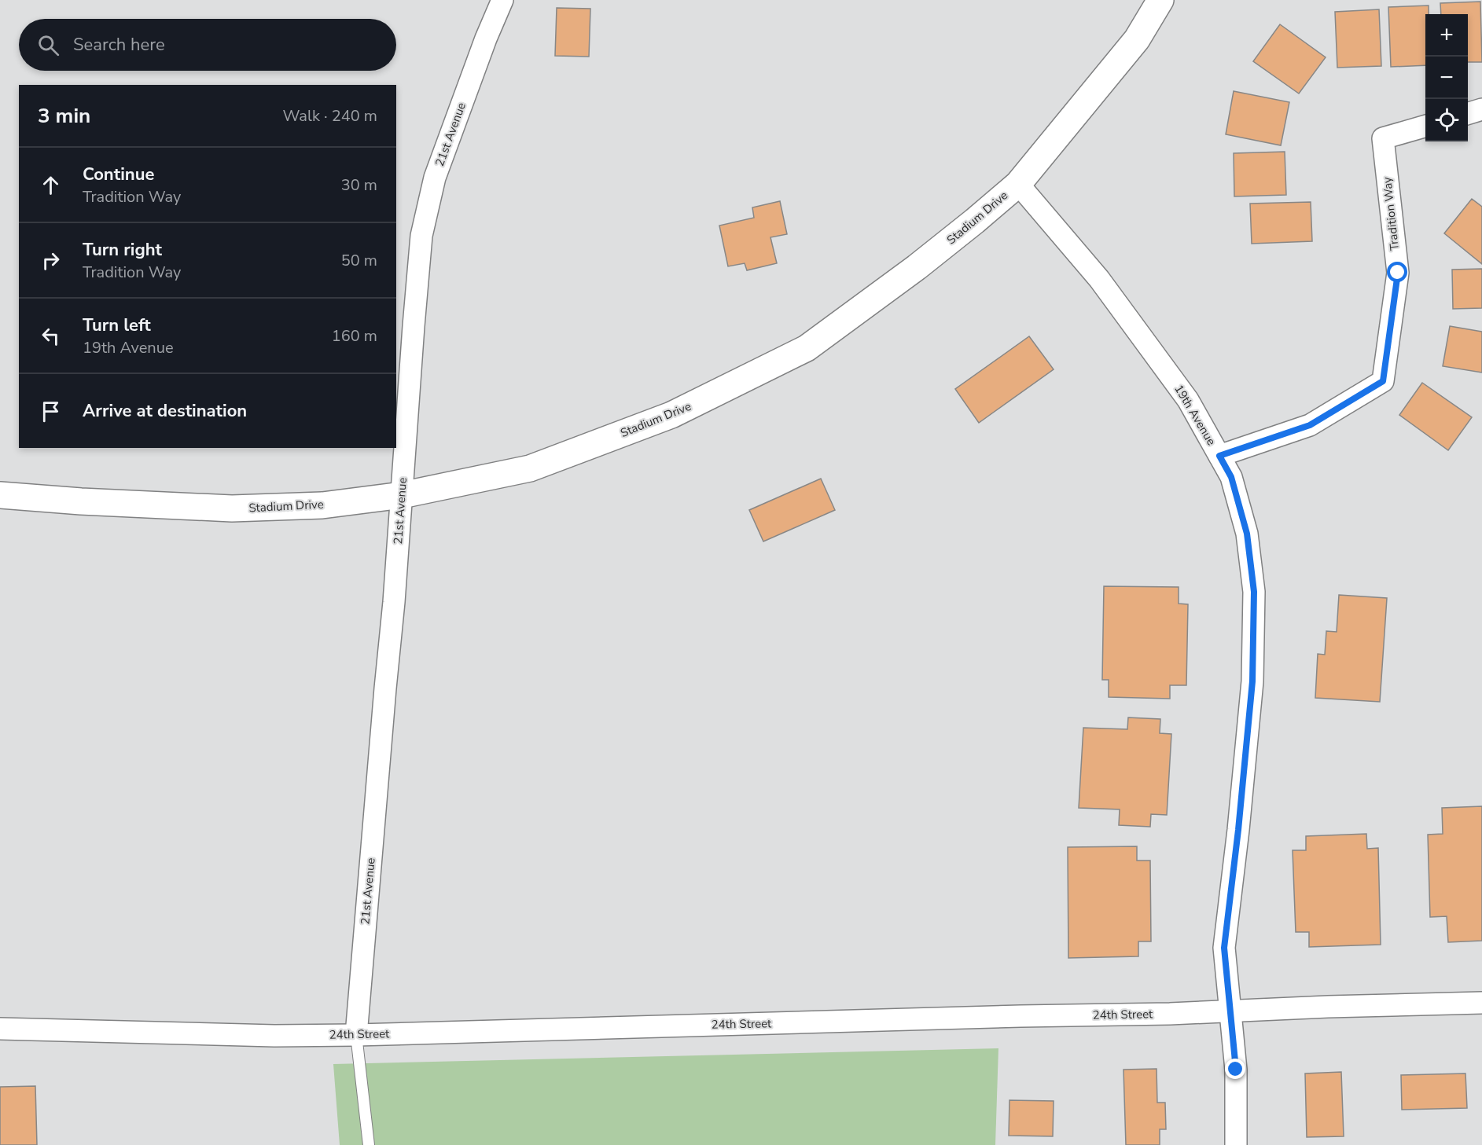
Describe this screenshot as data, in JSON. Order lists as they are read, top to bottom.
{
  "streets": {
    "street": [
      "21st Avenue",
      "Tradition Way",
      "Stadium Drive",
      "19th Avenue",
      "24th Street"
    ]
  },
  "crossings": [
    ["21st Avenue", "Stadium Drive"],
    ["21st Avenue", "24th Street"],
    ["Tradition Way", "19th Avenue"],
    ["Stadium Drive", "19th Avenue"],
    ["19th Avenue", "24th Street"]
  ],
  "page": {
    "map_buttons": ["+", "−"],
    "search": "Search here",
    "heading": ["3 min", "Walk · 240 m"],
    "list": [
      ["Continue", "Tradition Way", "30 m"],
      ["Turn right", "Tradition Way", "50 m"],
      ["Turn left", "19th Avenue", "160 m"],
      "Arrive at destination"
    ]
  }
}
